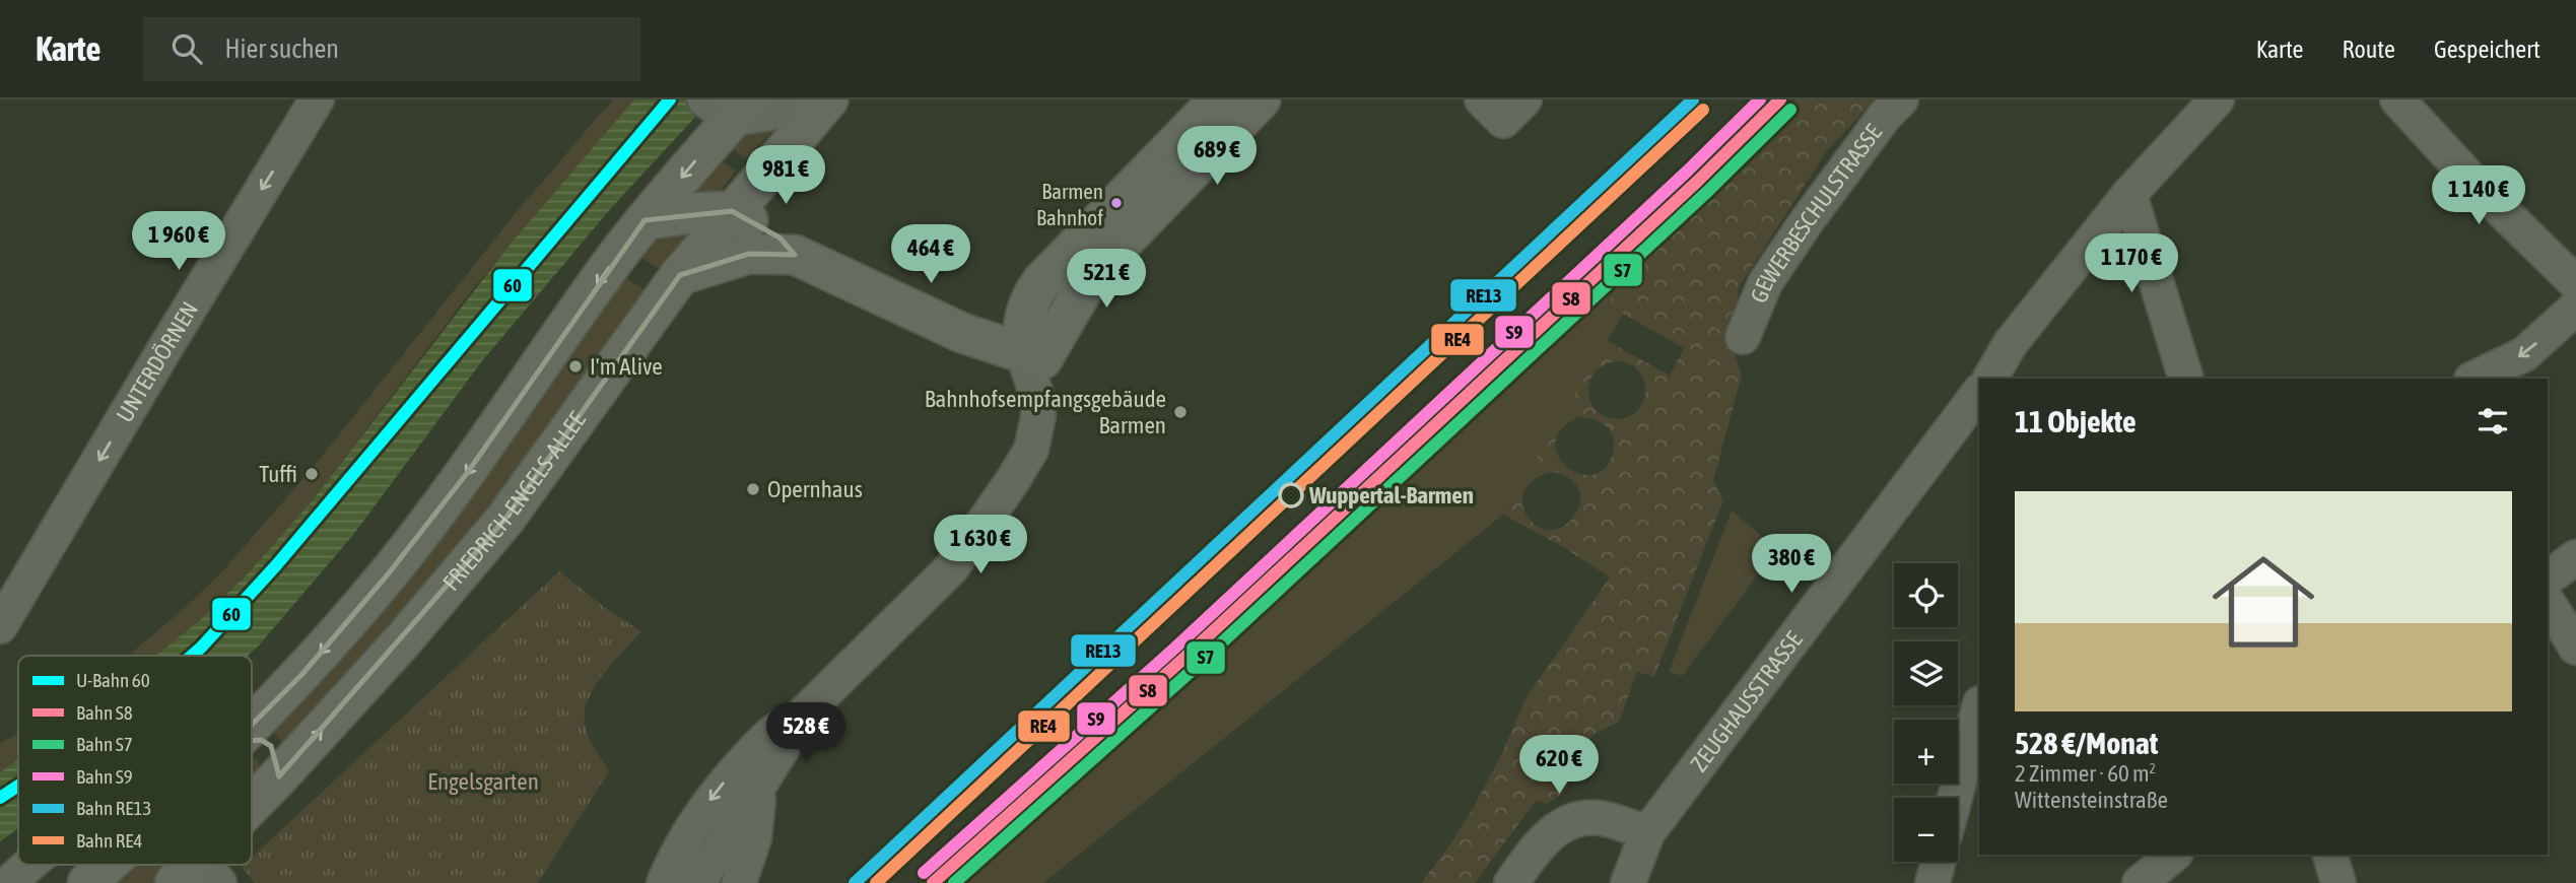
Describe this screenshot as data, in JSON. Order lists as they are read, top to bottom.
{
  "streets": {
    "main road": ["FRIEDRICH-ENGELS-ALLEE"],
    "street": ["GEWERBESCHULSTRASSE", "UNTERDÖRNEN", "ZEUGHAUSSTRASSE"]
  },
  "one_way": ["UNTERDÖRNEN"],
  "parks": ["Engelsgarten"],
  "places": [
    "Barmen Bahnhof",
    "I'm Alive",
    "Bahnhofsempfangsgebäude Barmen",
    "Tuffi",
    "Opernhaus",
    "Wuppertal-Barmen"
  ],
  "lines": [
    "metro line 60",
    "rail line S8",
    "rail line S9",
    "rail line RE13",
    "rail line S7",
    "rail line RE4"
  ],
  "legend": [
    "U-Bahn 60",
    "Bahn S8",
    "Bahn S7",
    "Bahn S9",
    "Bahn RE13",
    "Bahn RE4"
  ],
  "page": {
    "header": "Karte",
    "search": "Hier suchen",
    "nav": ["Karte", "Route", "Gespeichert"],
    "price": [
      "689 €",
      "981 €",
      "1 140 €",
      "1 960 €",
      "464 €",
      "1 170 €",
      "521 €",
      "1 630 €",
      "380 €",
      "528 €",
      "620 €"
    ],
    "heading": "11 Objekte",
    "list": [
      {
        "name": "528 €/Monat",
        "note": "2 Zimmer · 60 m² · Wittensteinstraße"
      }
    ],
    "map_buttons": ["+", "−"]
  }
}
